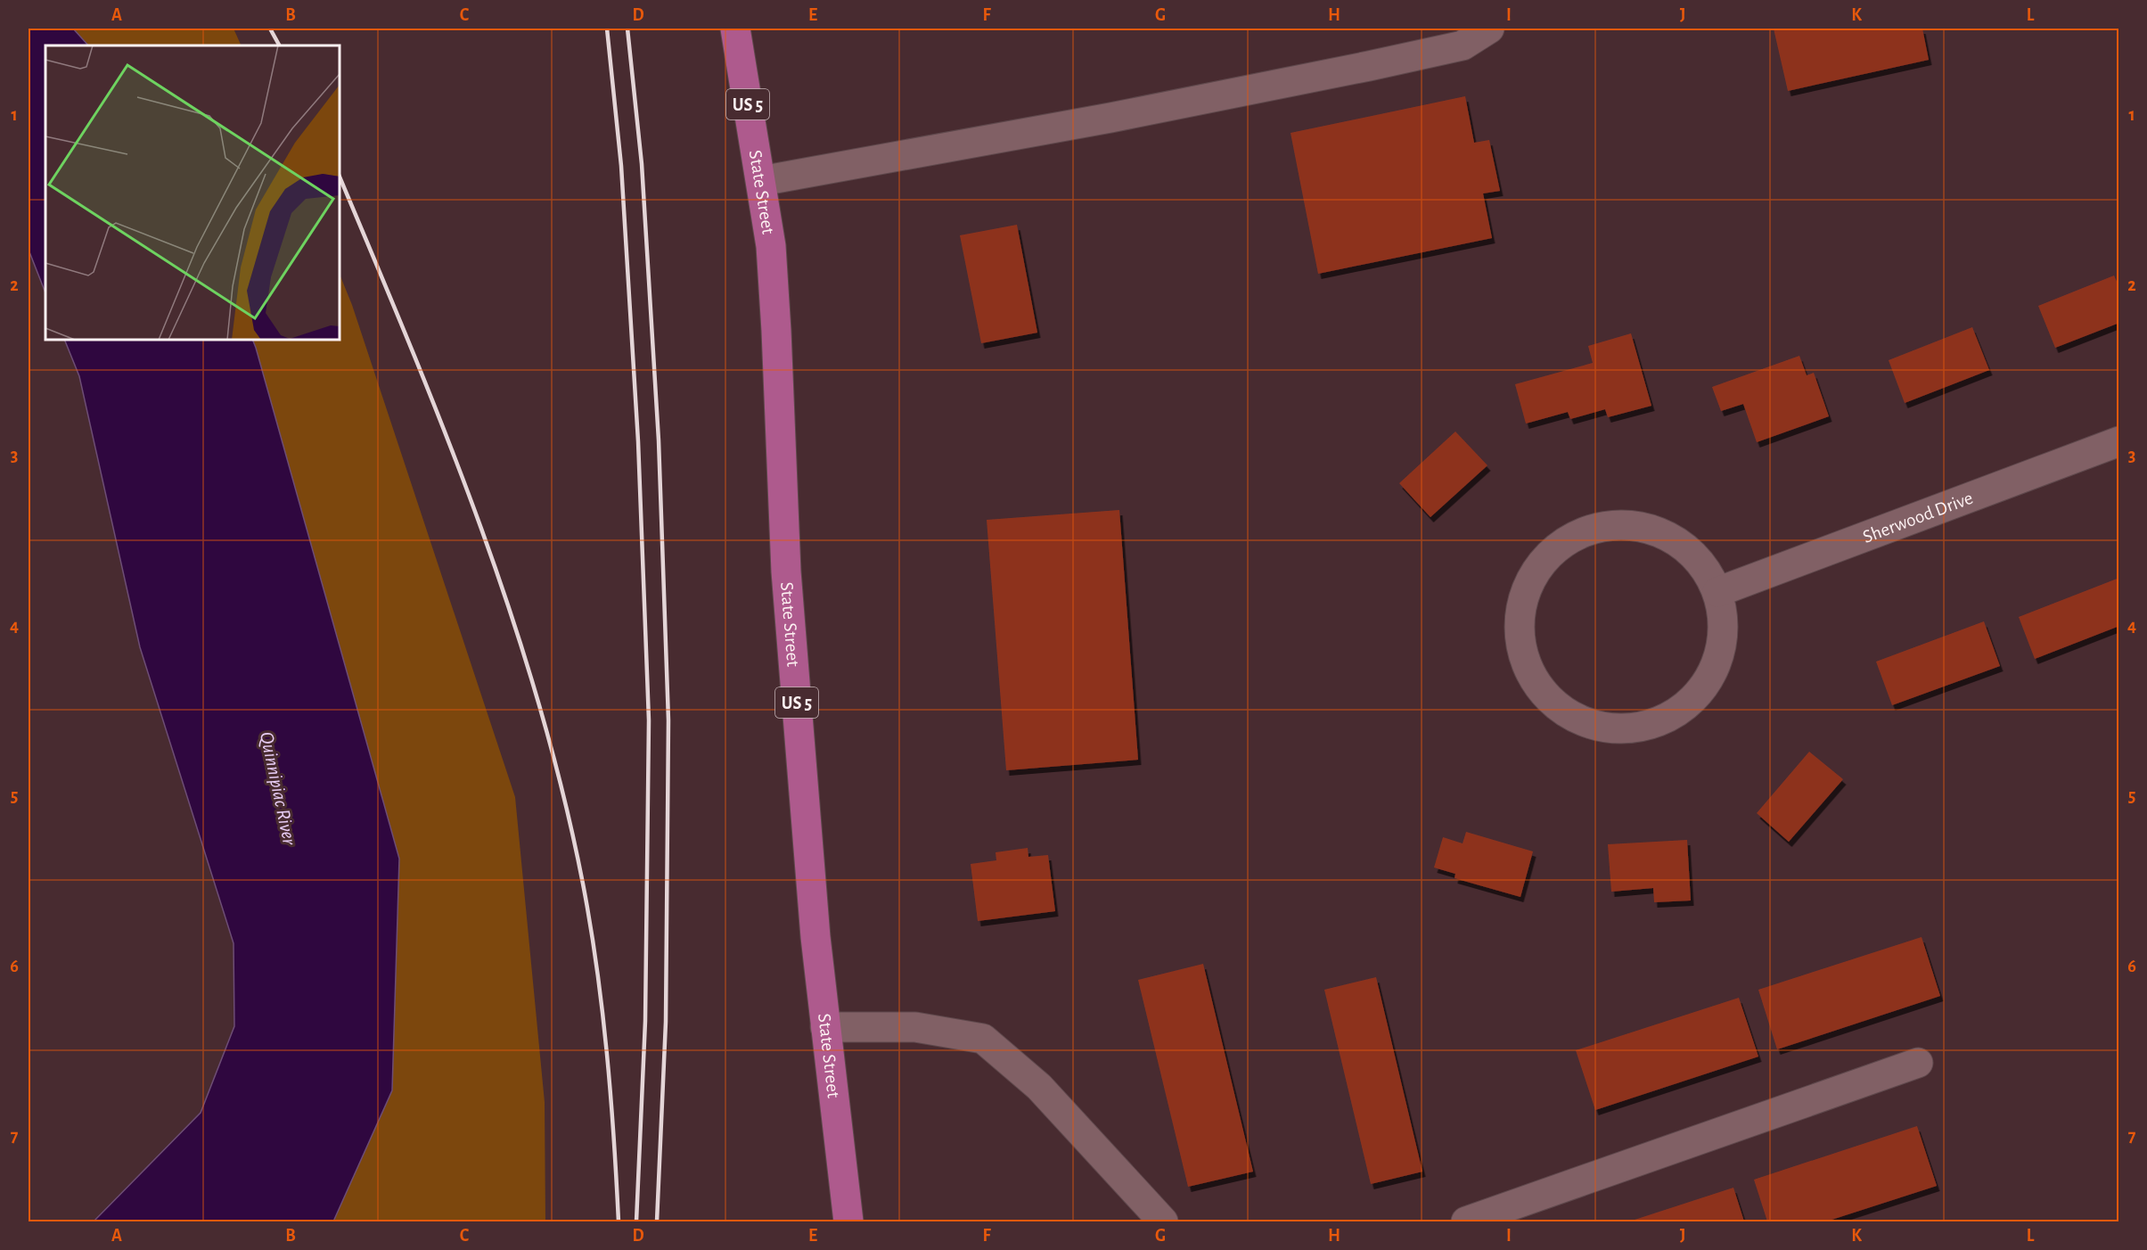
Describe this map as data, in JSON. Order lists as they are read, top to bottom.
{
  "streets": {
    "main road": ["US 5", "State Street"],
    "street": ["Sherwood Drive"]
  },
  "water": ["Quinnipiac River"],
  "grid": {
    "columns": [
      "A",
      "B",
      "C",
      "D",
      "E",
      "F",
      "G",
      "H",
      "I",
      "J",
      "K",
      "L"
    ],
    "rows": [
      "1",
      "2",
      "3",
      "4",
      "5",
      "6",
      "7"
    ]
  }
}
